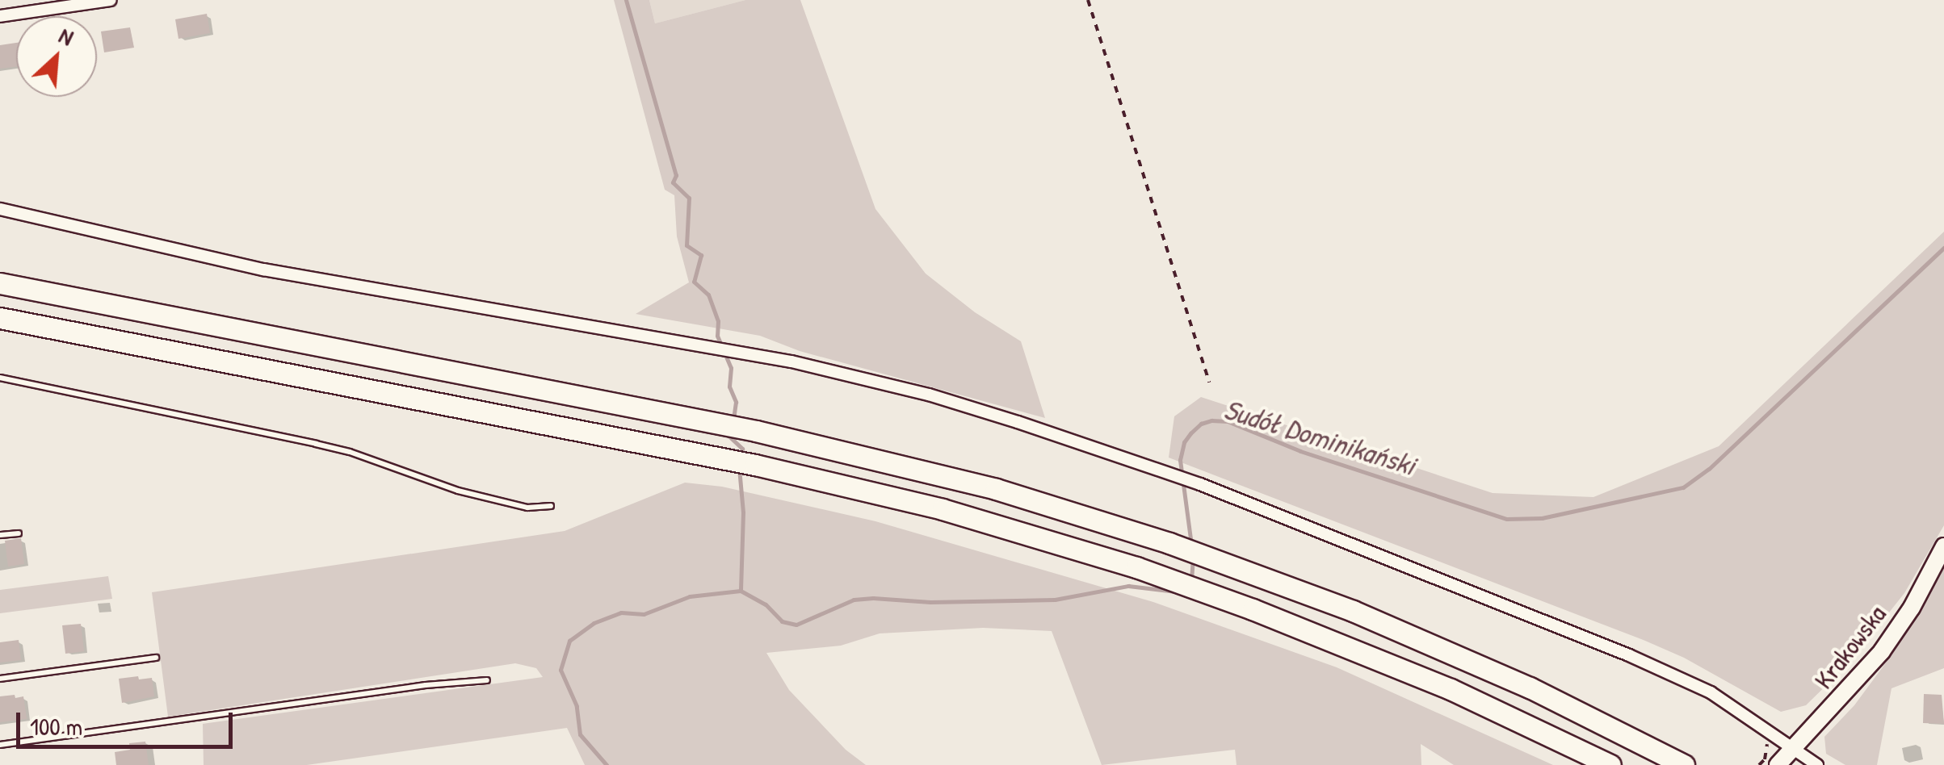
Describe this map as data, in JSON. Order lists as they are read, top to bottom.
{
  "streets": {
    "street": ["Krakowska"]
  },
  "water": ["Sudół Dominikański"],
  "scale_bar": "100 m",
  "north": "top right"
}
